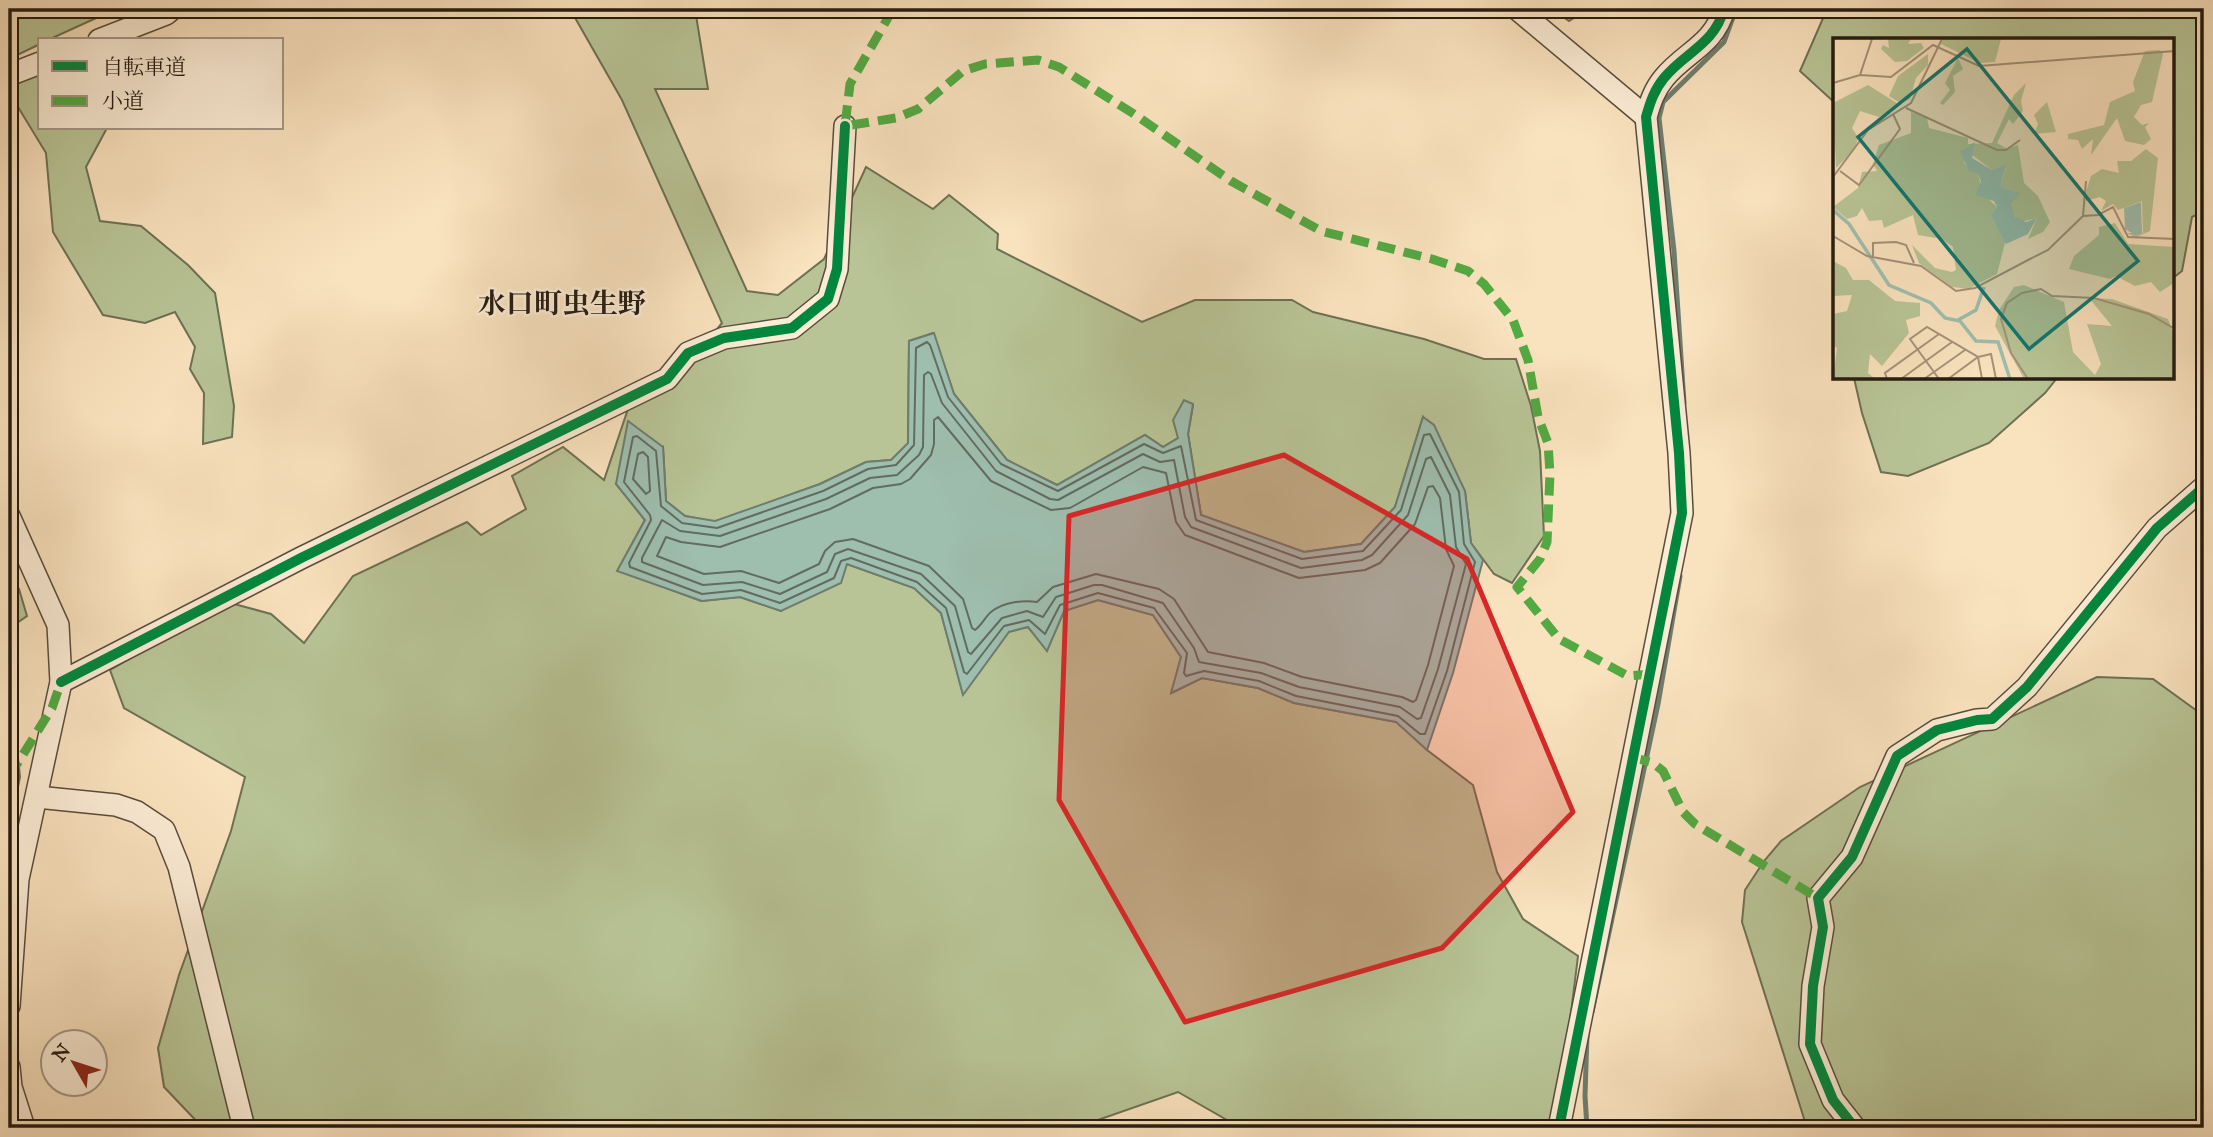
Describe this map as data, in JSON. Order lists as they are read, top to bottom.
{
  "districts": ["水口町虫生野"],
  "legend": ["自転車道", "小道"],
  "north": "top left"
}
